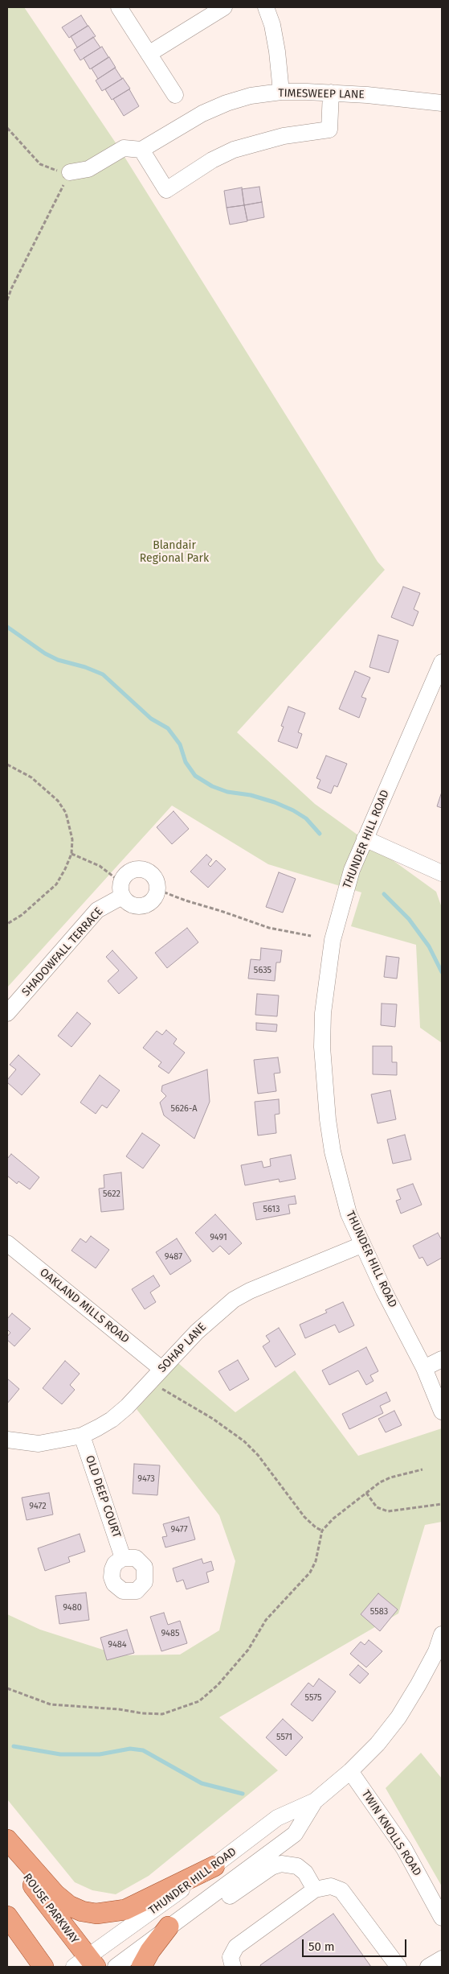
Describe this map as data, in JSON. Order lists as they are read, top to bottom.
{
  "streets": {
    "main road": ["ROUSE PARKWAY"],
    "street": [
      "TIMESWEEP LANE",
      "THUNDER HILL ROAD",
      "SHADOWFALL TERRACE",
      "OAKLAND MILLS ROAD",
      "SOHAP LANE",
      "OLD DEEP COURT",
      "TWIN KNOLLS ROAD"
    ]
  },
  "crossings": [
    ["THUNDER HILL ROAD", "SOHAP LANE"],
    ["THUNDER HILL ROAD", "TWIN KNOLLS ROAD"],
    ["THUNDER HILL ROAD", "ROUSE PARKWAY"],
    ["OAKLAND MILLS ROAD", "SOHAP LANE"],
    ["SOHAP LANE", "OLD DEEP COURT"]
  ],
  "parks": ["Blandair Regional Park"],
  "house_numbers": [
    "5635",
    "5626-A",
    "5622",
    "5613",
    "9491",
    "9487",
    "9473",
    "9472",
    "9477",
    "9480",
    "5583",
    "9485",
    "9484",
    "5575",
    "5571"
  ],
  "scale_bar": "50 m"
}
